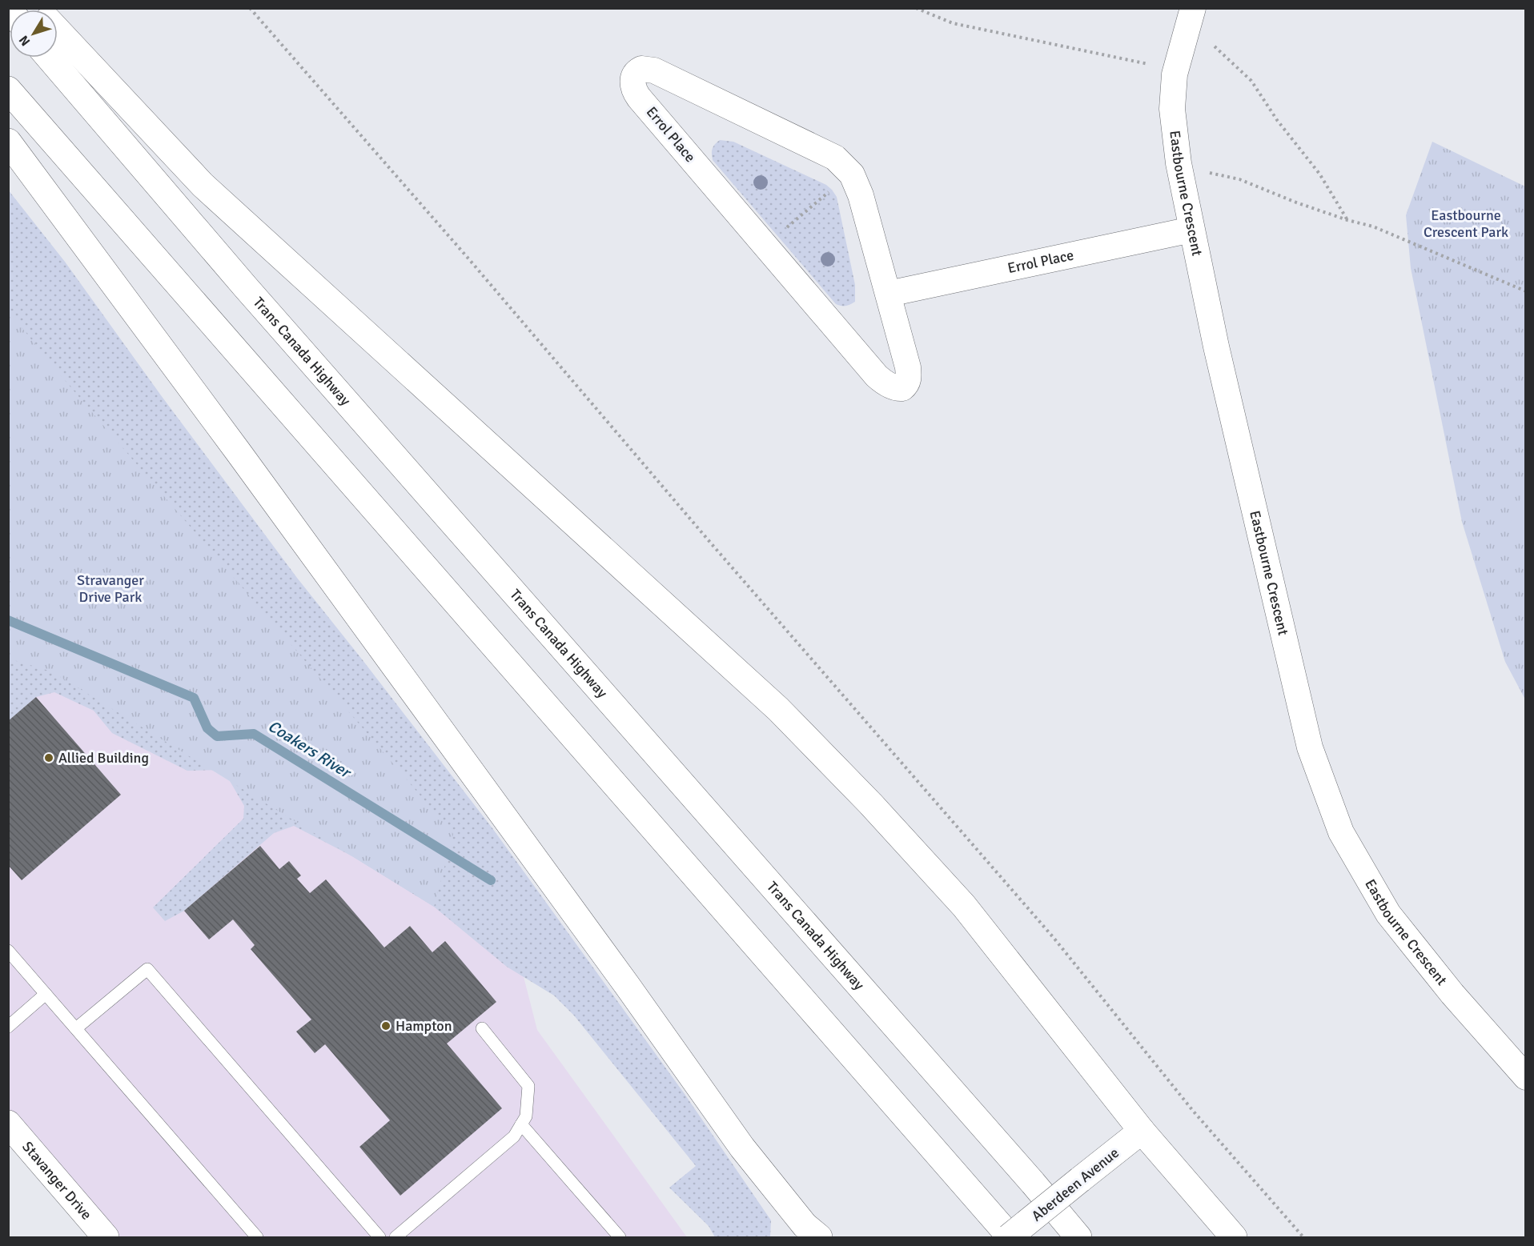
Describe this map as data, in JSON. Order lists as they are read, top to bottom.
{
  "streets": {
    "main road": ["Trans Canada Highway", "Stavanger Drive", "Aberdeen Avenue"],
    "street": ["Errol Place", "Eastbourne Crescent"]
  },
  "crossings": [
    ["Errol Place", "Eastbourne Crescent"]
  ],
  "water": ["Coakers River"],
  "parks": ["Eastbourne Crescent Park", "Stravanger Drive Park"],
  "places": ["Allied Building", "Hampton"],
  "north": "bottom left"
}
